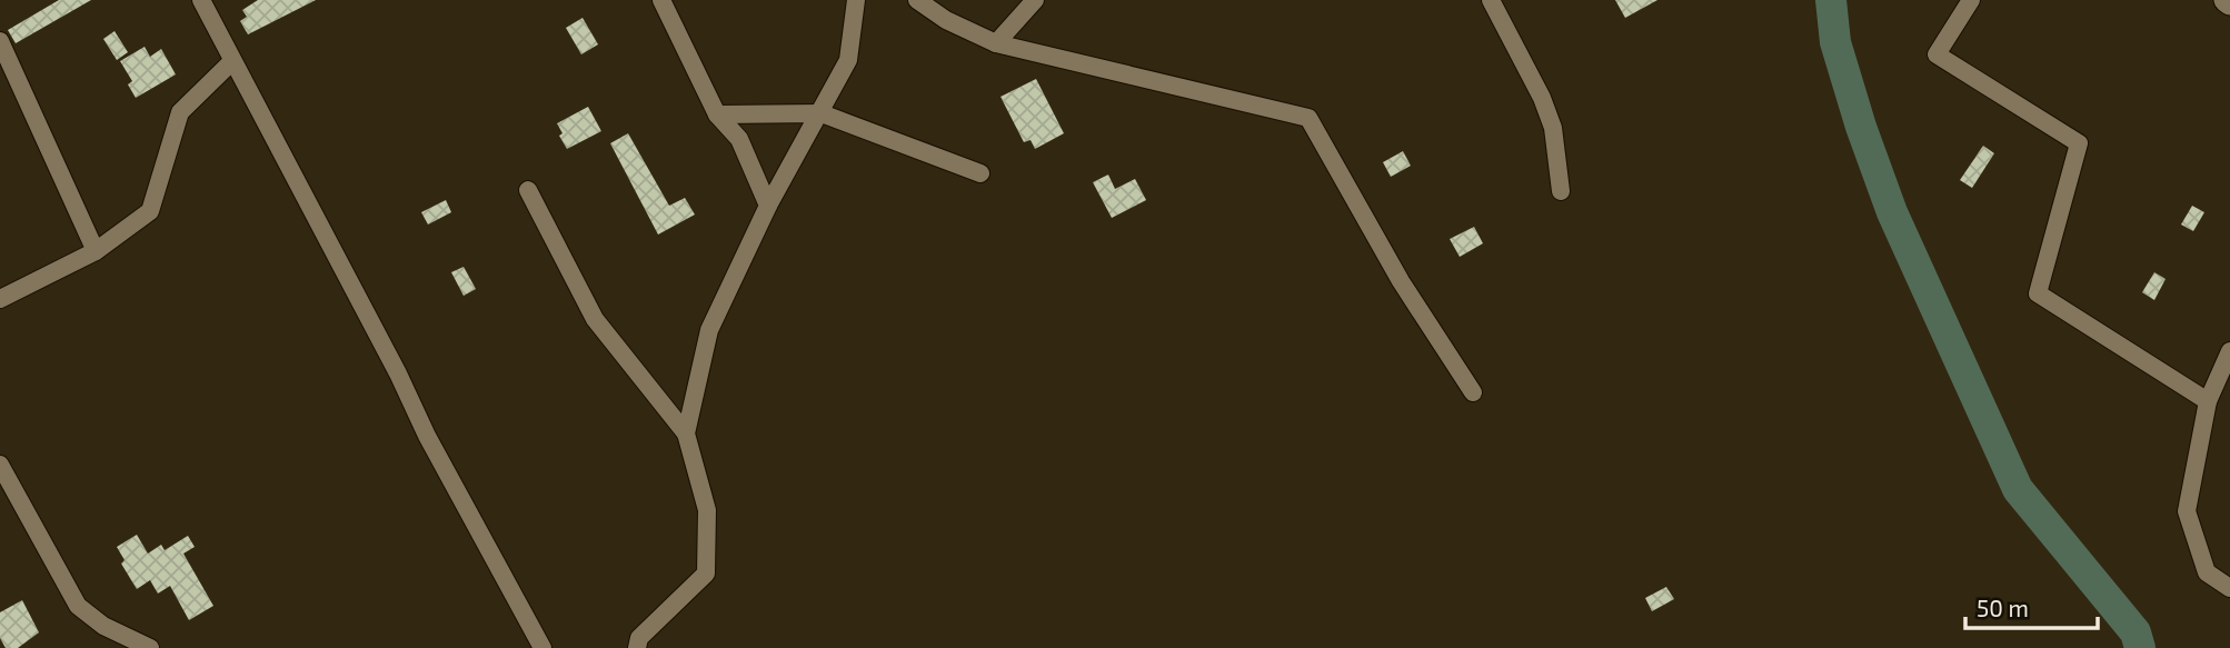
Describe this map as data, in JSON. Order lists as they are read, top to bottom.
{
  "scale_bar": "50 m"
}
